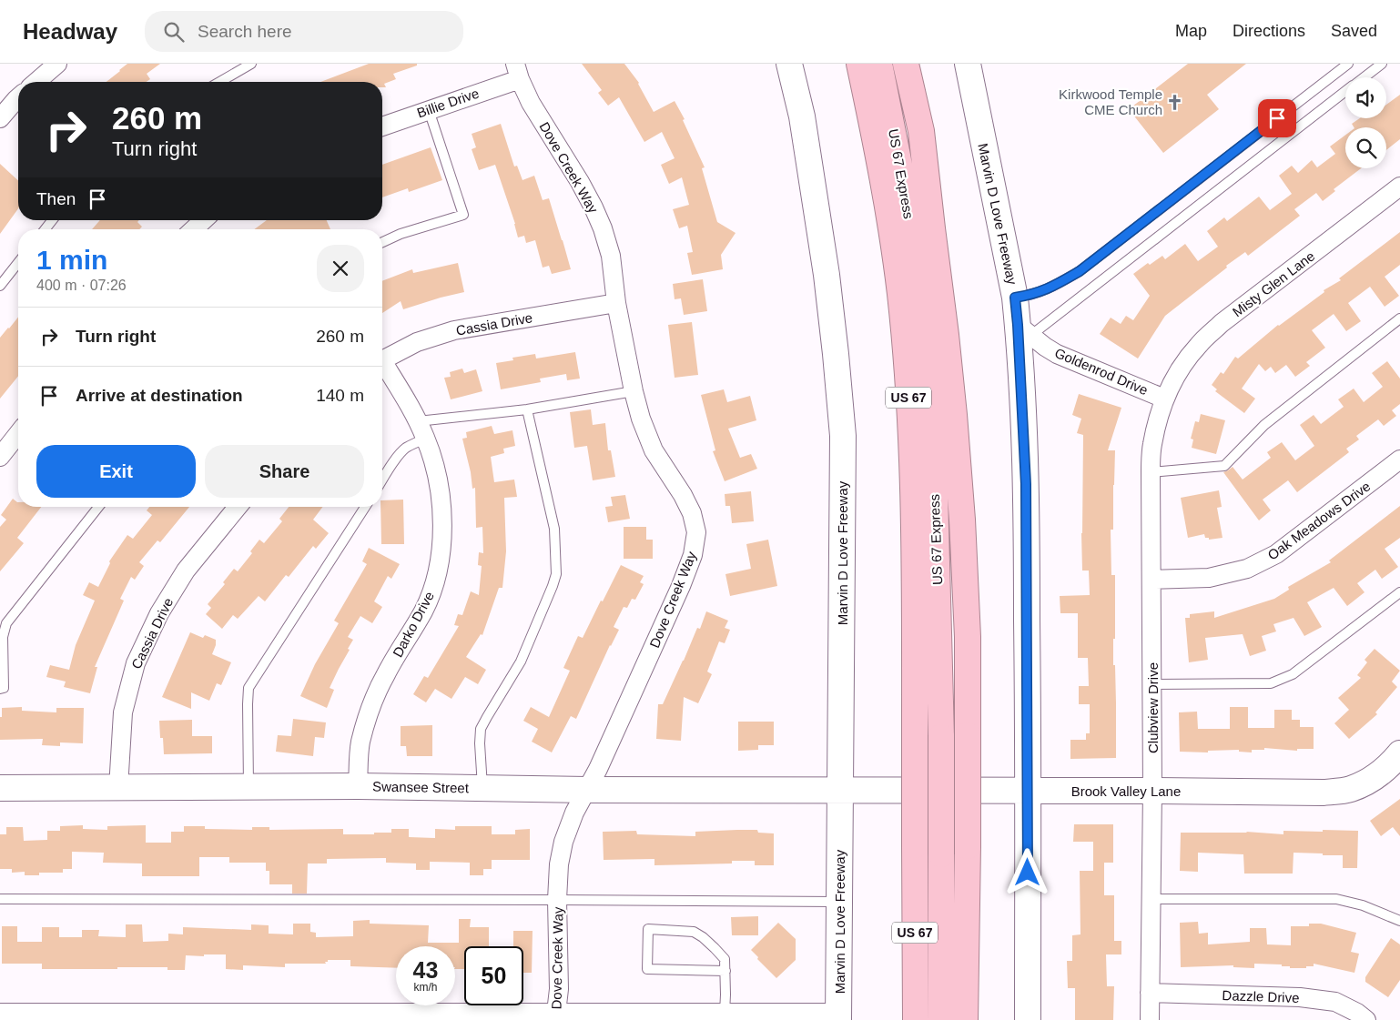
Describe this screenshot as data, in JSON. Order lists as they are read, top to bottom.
{
  "streets": {
    "highway": ["US 67 Express", "US 67"],
    "main road": ["Marvin D Love Freeway", "Swansee Street", "Brook Valley Lane"],
    "street": [
      "Billie Drive",
      "Dove Creek Way",
      "Misty Glen Lane",
      "Cassia Drive",
      "Goldenrod Drive",
      "Oak Meadows Drive",
      "Darko Drive",
      "Clubview Drive",
      "Dazzle Drive"
    ]
  },
  "crossings": [
    ["Billie Drive", "Dove Creek Way"],
    ["Dove Creek Way", "Cassia Drive"],
    ["Dove Creek Way", "Swansee Street"],
    ["Marvin D Love Freeway", "Goldenrod Drive"],
    ["Marvin D Love Freeway", "Swansee Street"],
    ["Marvin D Love Freeway", "Brook Valley Lane"],
    ["Misty Glen Lane", "Goldenrod Drive"],
    ["Misty Glen Lane", "Clubview Drive"],
    ["Cassia Drive", "Swansee Street"],
    ["Goldenrod Drive", "Clubview Drive"],
    ["Oak Meadows Drive", "Clubview Drive"],
    ["Darko Drive", "Swansee Street"],
    ["Clubview Drive", "Brook Valley Lane"],
    ["Clubview Drive", "Dazzle Drive"],
    ["Swansee Street", "Brook Valley Lane"]
  ],
  "places": {
    "church": ["Kirkwood Temple CME Church"]
  },
  "page": {
    "header": "Headway",
    "search": "Search here",
    "nav": ["Map", "Directions", "Saved"],
    "turn": ["260 m", "Turn right"],
    "then": "Then",
    "heading": ["1 min", "400 m · 07:26"],
    "list": [
      {
        "name": "Turn right",
        "value": "260 m"
      },
      {
        "name": "Arrive at destination",
        "value": "140 m"
      }
    ],
    "buttons": ["Exit", "Share"],
    "speed": "43 km/h",
    "limit": "50"
  }
}
